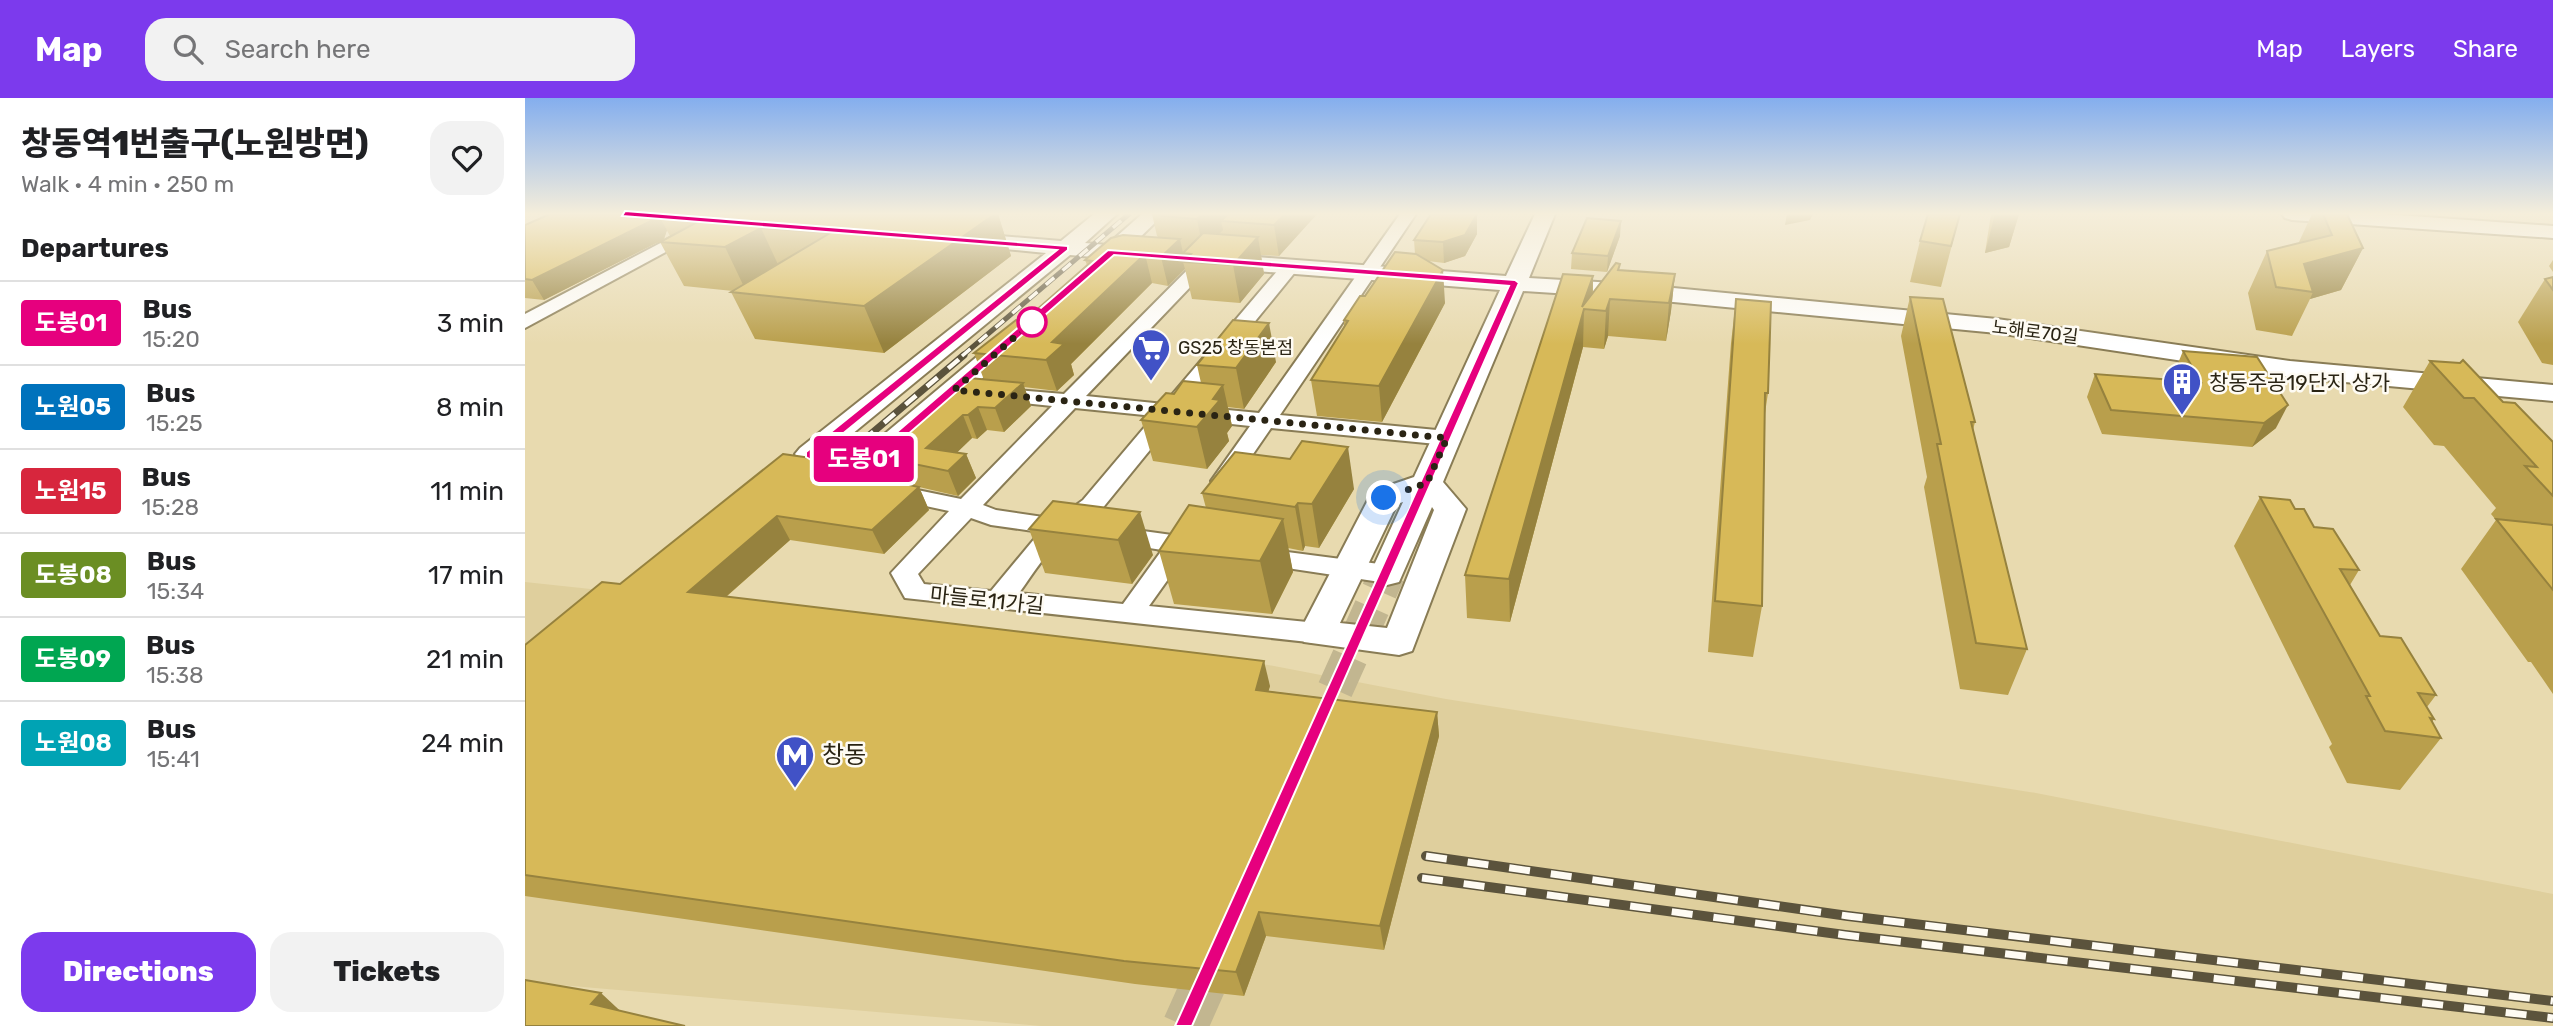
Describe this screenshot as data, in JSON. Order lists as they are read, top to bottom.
{
  "streets": {
    "main road": ["노해로70길"],
    "street": ["마들로11가길"]
  },
  "crossings": [
    ["노해로70길", "마들로11가길"]
  ],
  "places": {
    "supermarket": ["GS25 창동본점"],
    "building": ["창동주공19단지 상가"],
    "metro station": ["창동"]
  },
  "lines": ["bus line 도봉01"],
  "page": {
    "header": "Map",
    "search": "Search here",
    "nav": ["Map", "Layers", "Share"],
    "heading": [
      ["창동역1번출구(노원방면)", "Walk · 4 min · 250 m"],
      "Departures"
    ],
    "on_map": "도봉01",
    "list": [
      {
        "mark": "도봉01",
        "name": "Bus",
        "note": "15:20",
        "value": "3 min"
      },
      {
        "mark": "노원05",
        "name": "Bus",
        "note": "15:25",
        "value": "8 min"
      },
      {
        "mark": "노원15",
        "name": "Bus",
        "note": "15:28",
        "value": "11 min"
      },
      {
        "mark": "도봉08",
        "name": "Bus",
        "note": "15:34",
        "value": "17 min"
      },
      {
        "mark": "도봉09",
        "name": "Bus",
        "note": "15:38",
        "value": "21 min"
      },
      {
        "mark": "노원08",
        "name": "Bus",
        "note": "15:41",
        "value": "24 min"
      }
    ],
    "buttons": ["Directions", "Tickets"]
  }
}
